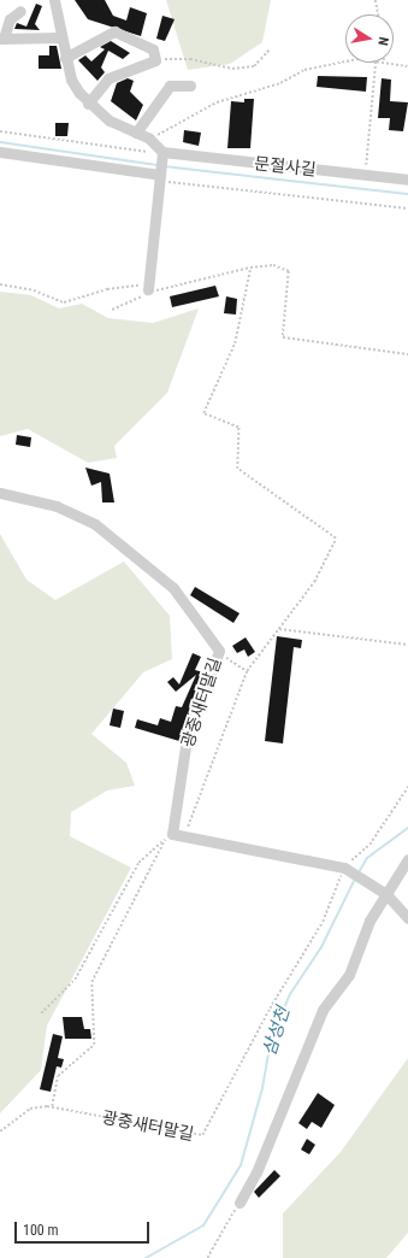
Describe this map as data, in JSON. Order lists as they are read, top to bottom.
{
  "streets": {
    "street": ["문절사길", "광중새터말길"]
  },
  "water": ["삼성천"],
  "scale_bar": "100 m",
  "north": "right"
}
